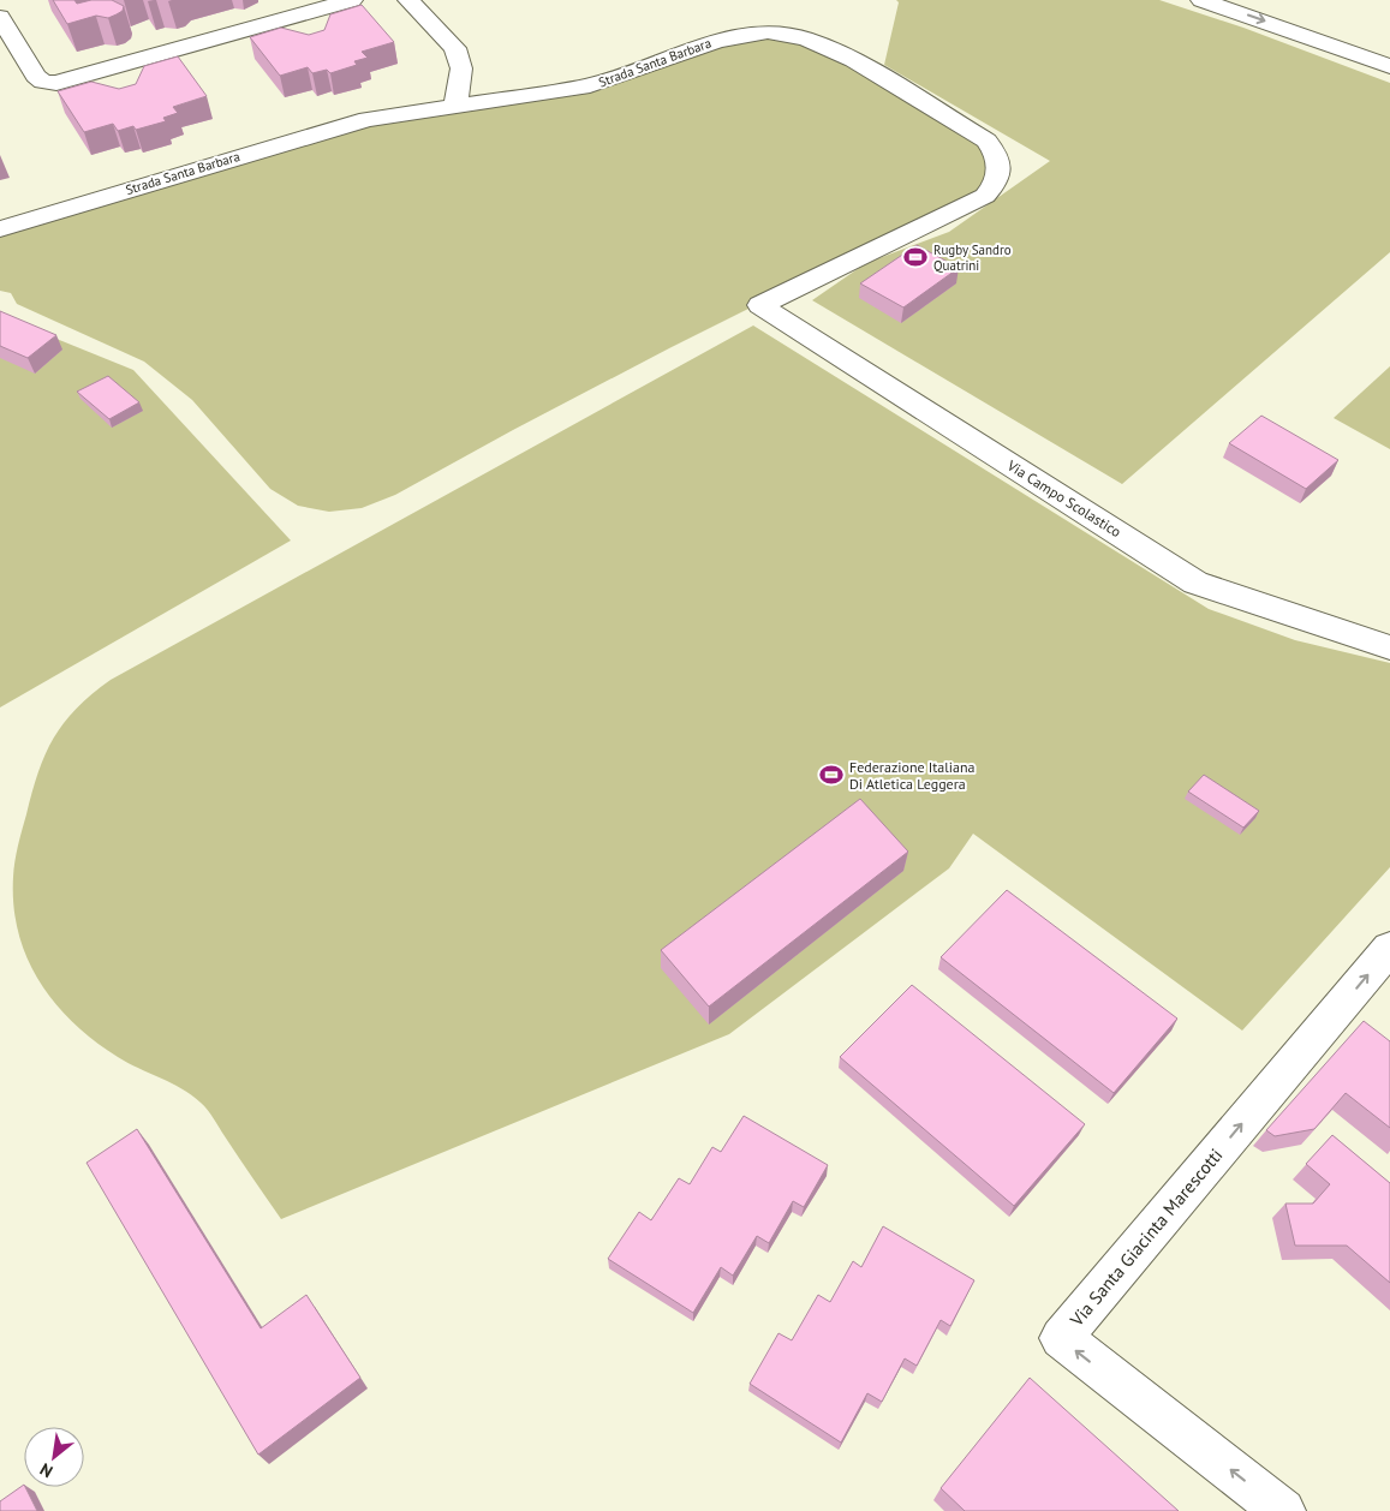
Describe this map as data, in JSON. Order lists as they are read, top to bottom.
{
  "streets": {
    "main road": ["Strada Santa Barbara", "Via Campo Scolastico", "Via Santa Giacinta Marescotti"]
  },
  "crossings": [
    ["Strada Santa Barbara", "Via Campo Scolastico"]
  ],
  "places": {
    "sports": ["Rugby Sandro Quatrini", "Federazione Italiana Di Atletica Leggera"]
  },
  "north": "bottom left"
}
